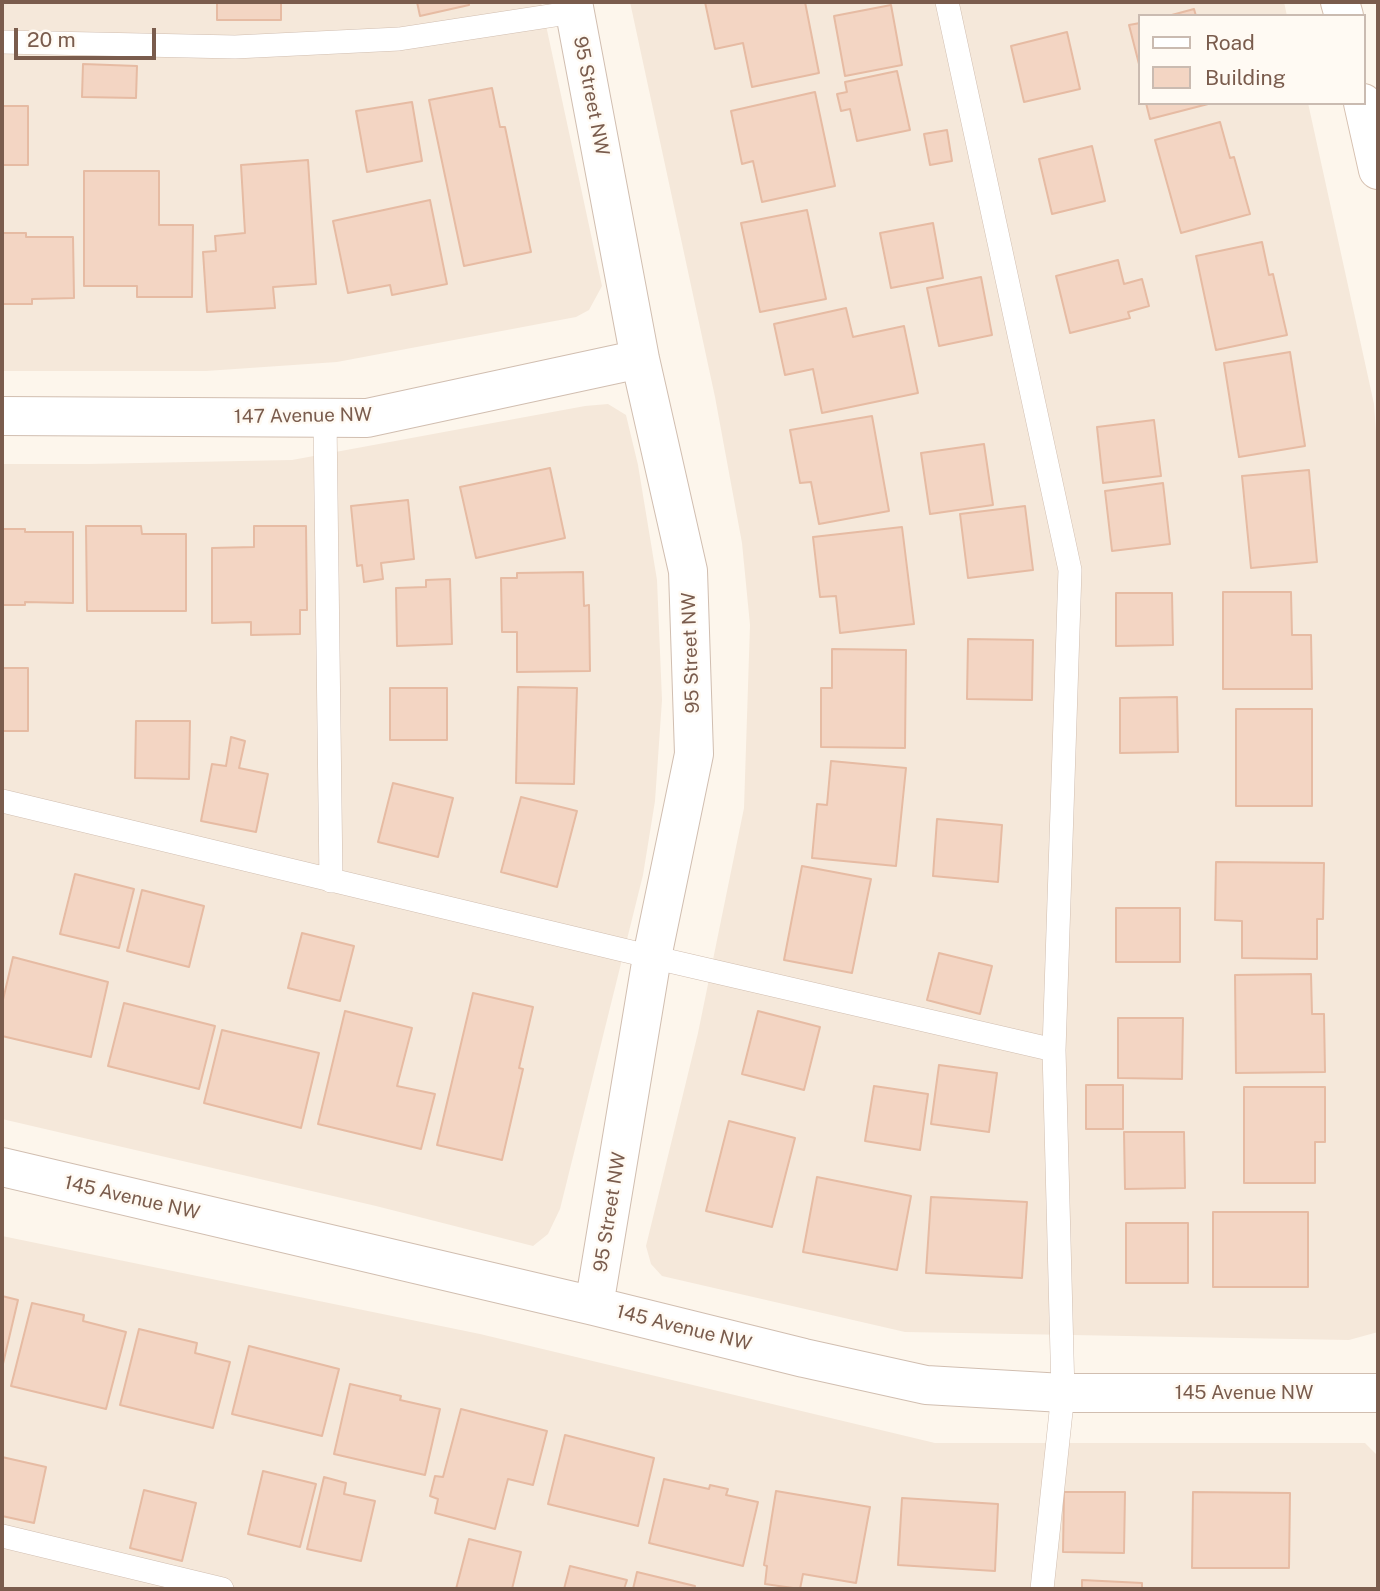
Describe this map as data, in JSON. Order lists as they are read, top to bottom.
{
  "streets": {
    "street": ["95 Street NW", "147 Avenue NW", "145 Avenue NW"]
  },
  "crossings": [
    ["95 Street NW", "147 Avenue NW"],
    ["95 Street NW", "145 Avenue NW"]
  ],
  "legend": ["Road", "Building"],
  "scale_bar": "20 m"
}
